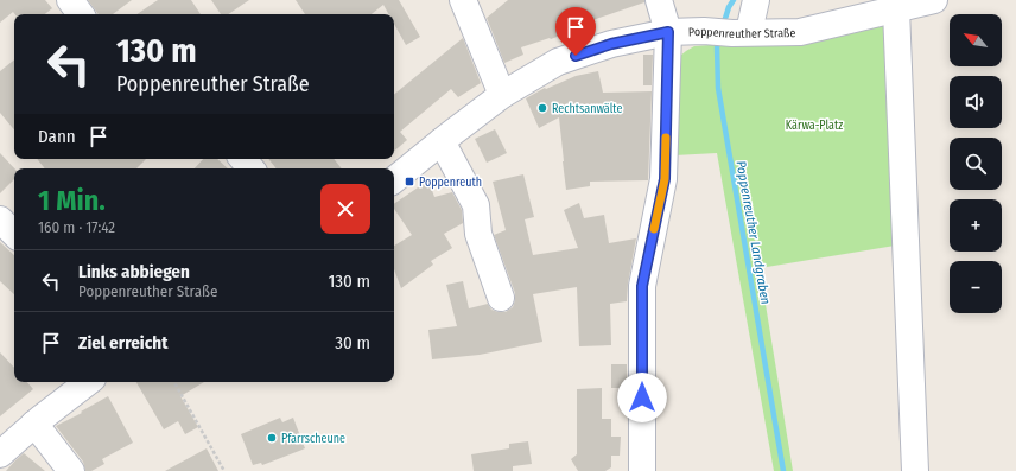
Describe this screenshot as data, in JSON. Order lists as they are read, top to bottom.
{
  "streets": {
    "street": ["Poppenreuther Straße"]
  },
  "water": ["Poppenreuther Landgraben"],
  "parks": ["Kärwa-Platz"],
  "places": {
    "other": ["Rechtsanwälte", "Pfarrscheune"],
    "transit": ["Poppenreuth"]
  },
  "north": "top left",
  "page": {
    "map_buttons": ["+", "−"],
    "turn": ["130 m", "Poppenreuther Straße"],
    "then": "Dann",
    "heading": ["1 Min.", "160 m · 17:42"],
    "list": [
      {
        "name": "Links abbiegen",
        "note": "Poppenreuther Straße",
        "value": "130 m"
      },
      {
        "name": "Ziel erreicht",
        "value": "30 m"
      }
    ]
  }
}
